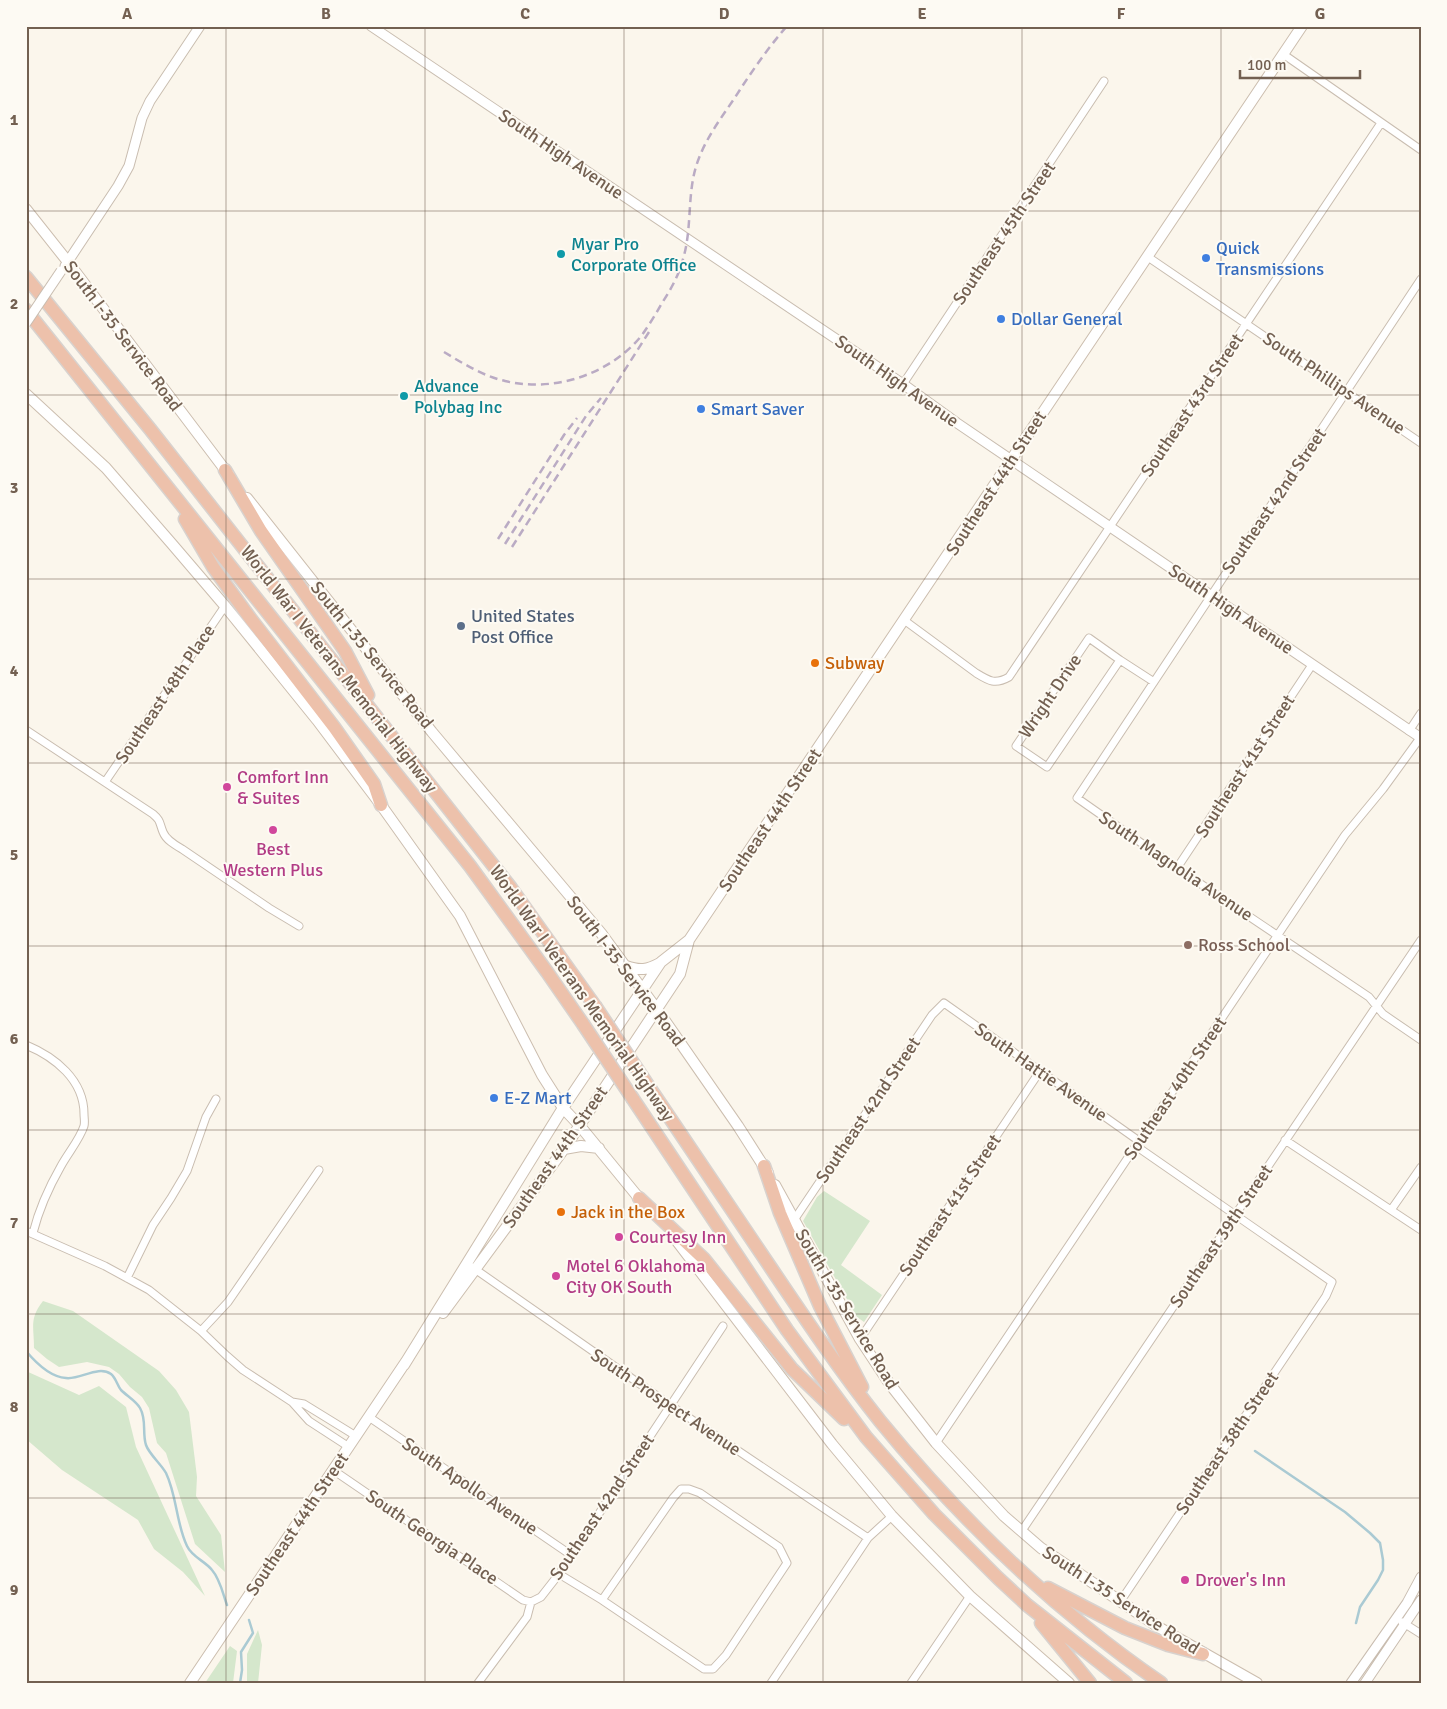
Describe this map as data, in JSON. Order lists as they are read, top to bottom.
{
  "streets": {
    "highway": ["World War I Veterans Memorial Highway"],
    "main road": ["South I-35 Service Road", "Southeast 44th Street"],
    "street": [
      "South High Avenue",
      "Southeast 45th Street",
      "South Phillips Avenue",
      "Southeast 43rd Street",
      "Southeast 42nd Street",
      "Southeast 48th Place",
      "Wright Drive",
      "Southeast 41st Street",
      "South Magnolia Avenue",
      "South Hattie Avenue",
      "Southeast 40th Street",
      "Southeast 39th Street",
      "South Prospect Avenue",
      "Southeast 38th Street",
      "South Apollo Avenue",
      "South Georgia Place"
    ]
  },
  "crossings": [
    ["South High Avenue", "Southeast 45th Street"],
    ["South High Avenue", "Southeast 43rd Street"],
    ["South High Avenue", "Southeast 44th Street"],
    ["South High Avenue", "Southeast 42nd Street"],
    ["South High Avenue", "Southeast 41st Street"],
    ["South High Avenue", "Southeast 40th Street"],
    ["South I-35 Service Road", "Southeast 44th Street"],
    ["South I-35 Service Road", "Southeast 42nd Street"],
    ["South I-35 Service Road", "Southeast 41st Street"],
    ["South I-35 Service Road", "Southeast 40th Street"],
    ["South I-35 Service Road", "Southeast 39th Street"],
    ["South I-35 Service Road", "Southeast 38th Street"],
    ["South Phillips Avenue", "Southeast 43rd Street"],
    ["South Phillips Avenue", "Southeast 44th Street"],
    ["South Phillips Avenue", "Southeast 42nd Street"],
    ["Southeast 43rd Street", "Southeast 44th Street"],
    ["Southeast 44th Street", "South Prospect Avenue"],
    ["Southeast 44th Street", "South Apollo Avenue"],
    ["Southeast 44th Street", "South Georgia Place"],
    ["Southeast 42nd Street", "Wright Drive"],
    ["Southeast 42nd Street", "South Magnolia Avenue"],
    ["Southeast 42nd Street", "South Hattie Avenue"],
    ["Southeast 42nd Street", "South Prospect Avenue"],
    ["Southeast 42nd Street", "South Apollo Avenue"],
    ["Southeast 42nd Street", "South Georgia Place"],
    ["Southeast 41st Street", "South Magnolia Avenue"],
    ["Southeast 41st Street", "South Hattie Avenue"],
    ["South Magnolia Avenue", "Southeast 40th Street"],
    ["South Magnolia Avenue", "Southeast 39th Street"],
    ["South Hattie Avenue", "Southeast 40th Street"],
    ["South Hattie Avenue", "Southeast 39th Street"],
    ["South Hattie Avenue", "Southeast 38th Street"]
  ],
  "places": [
    "Myar Pro Corporate Office",
    "Quick Transmissions",
    "Dollar General",
    "Advance Polybag Inc",
    "Smart Saver",
    "United States Post Office",
    "Subway",
    "Comfort Inn & Suites",
    "Best Western Plus",
    "Ross School",
    "E-Z Mart",
    "Jack in the Box",
    "Courtesy Inn",
    "Motel 6 Oklahoma City OK South",
    "Drover's Inn"
  ],
  "scale_bar": "100 m",
  "grid": {
    "columns": [
      "A",
      "B",
      "C",
      "D",
      "E",
      "F",
      "G"
    ],
    "rows": [
      "1",
      "2",
      "3",
      "4",
      "5",
      "6",
      "7",
      "8",
      "9"
    ]
  }
}
